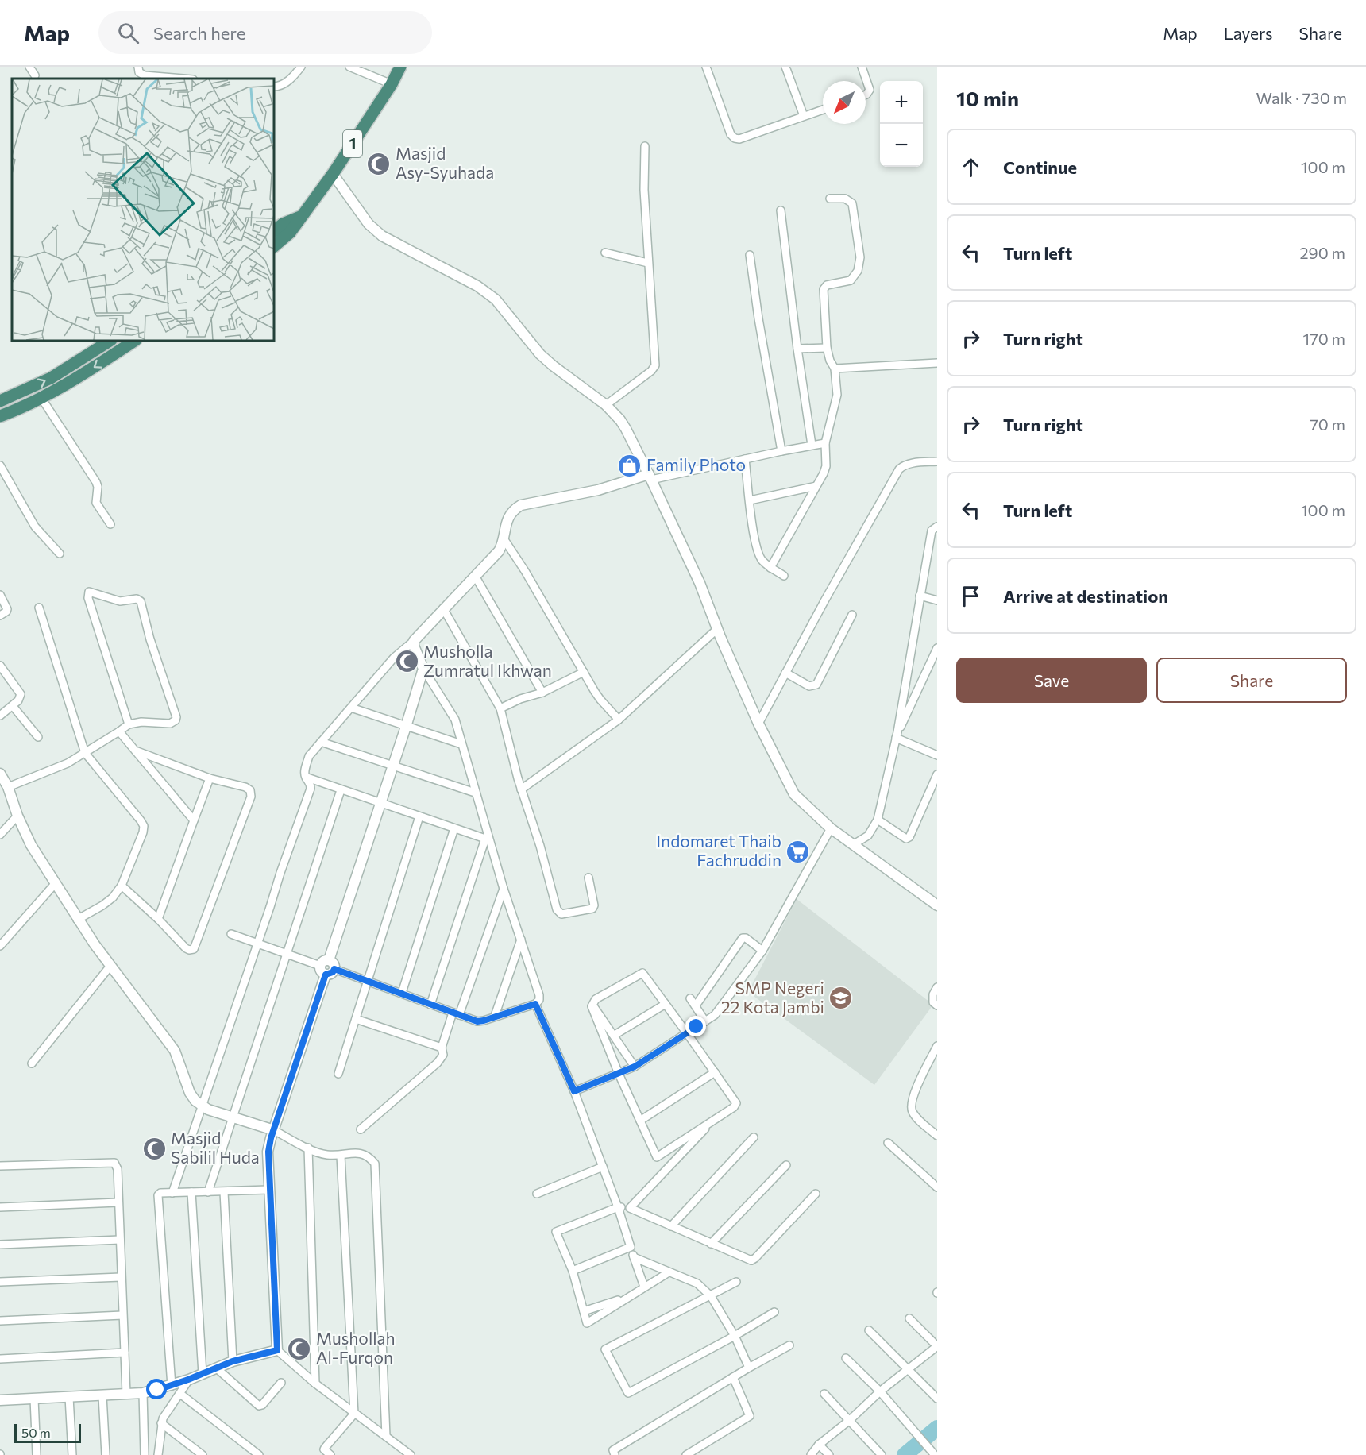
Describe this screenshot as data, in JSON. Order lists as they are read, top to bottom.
{
  "streets": {
    "highway": ["1"]
  },
  "places": {
    "mosque": [
      "Masjid Asy-Syuhada",
      "Musholla Zumratul Ikhwan",
      "Masjid Sabilil Huda",
      "Mushollah Al-Furqon"
    ],
    "shop": ["Family Photo"],
    "supermarket": ["Indomaret Thaib Fachruddin"],
    "school or university": ["SMP Negeri 22 Kota Jambi"]
  },
  "scale_bar": "50 m",
  "north": "bottom left",
  "page": {
    "header": "Map",
    "search": "Search here",
    "nav": ["Map", "Layers", "Share"],
    "heading": ["10 min", "Walk · 730 m"],
    "map_buttons": ["+", "−"],
    "list": [
      ["Continue", "100 m"],
      ["Turn left", "290 m"],
      ["Turn right", "170 m"],
      ["Turn right", "70 m"],
      ["Turn left", "100 m"],
      "Arrive at destination"
    ],
    "buttons": ["Save", "Share"],
    "scale": "50 m"
  }
}
